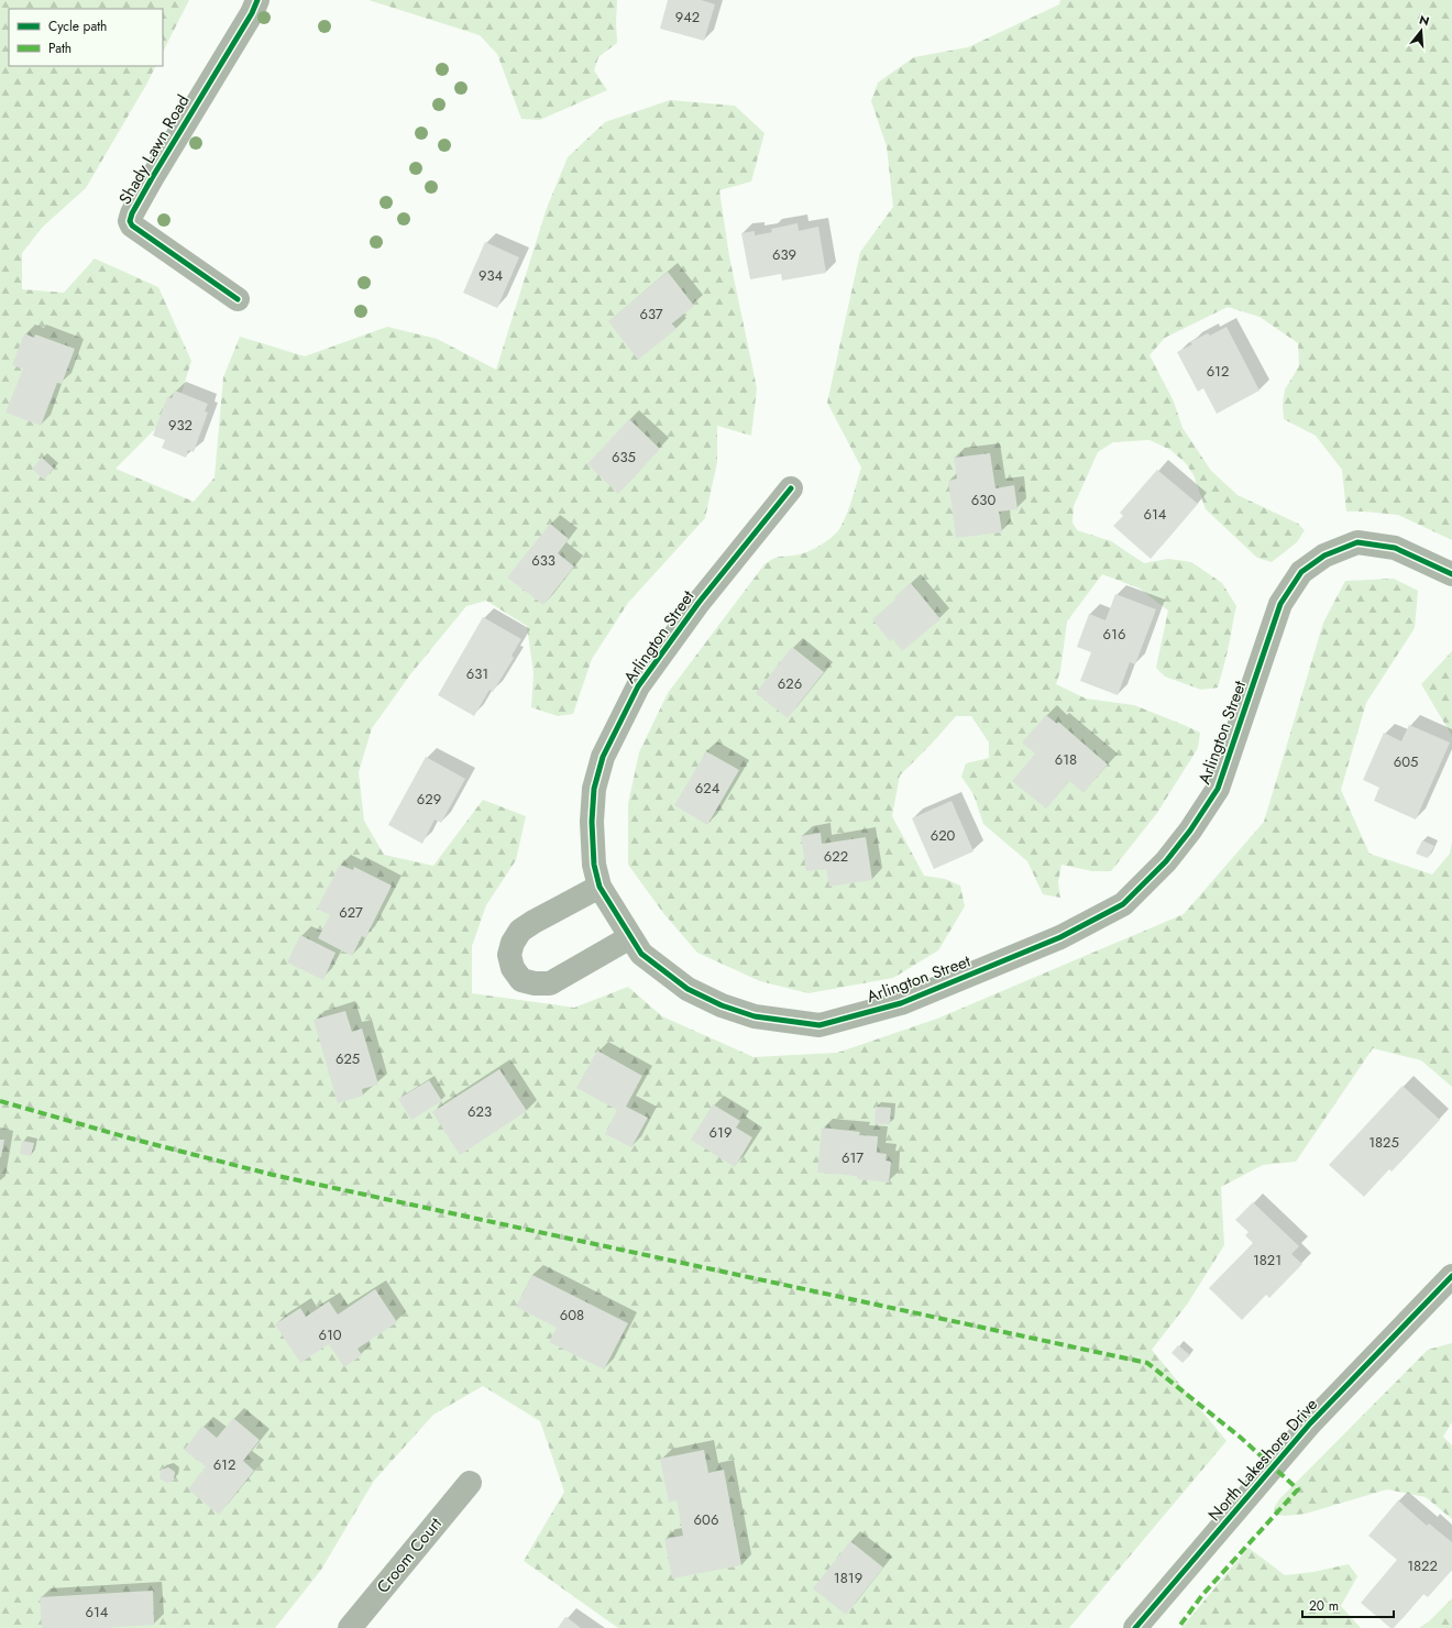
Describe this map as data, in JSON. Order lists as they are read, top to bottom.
{
  "streets": {
    "street": [
      "Shady Lawn Road",
      "Arlington Street",
      "North Lakeshore Drive",
      "Croom Court"
    ]
  },
  "house_numbers": [
    "942",
    "639",
    "934",
    "637",
    "612",
    "932",
    "635",
    "630",
    "614",
    "633",
    "616",
    "631",
    "626",
    "618",
    "605",
    "624",
    "629",
    "620",
    "622",
    "627",
    "625",
    "623",
    "619",
    "1825",
    "617",
    "1821",
    "608",
    "610",
    "612",
    "606",
    "1822",
    "1819",
    "614"
  ],
  "legend": ["Cycle path", "Path"],
  "scale_bar": "20 m",
  "north": "top"
}
